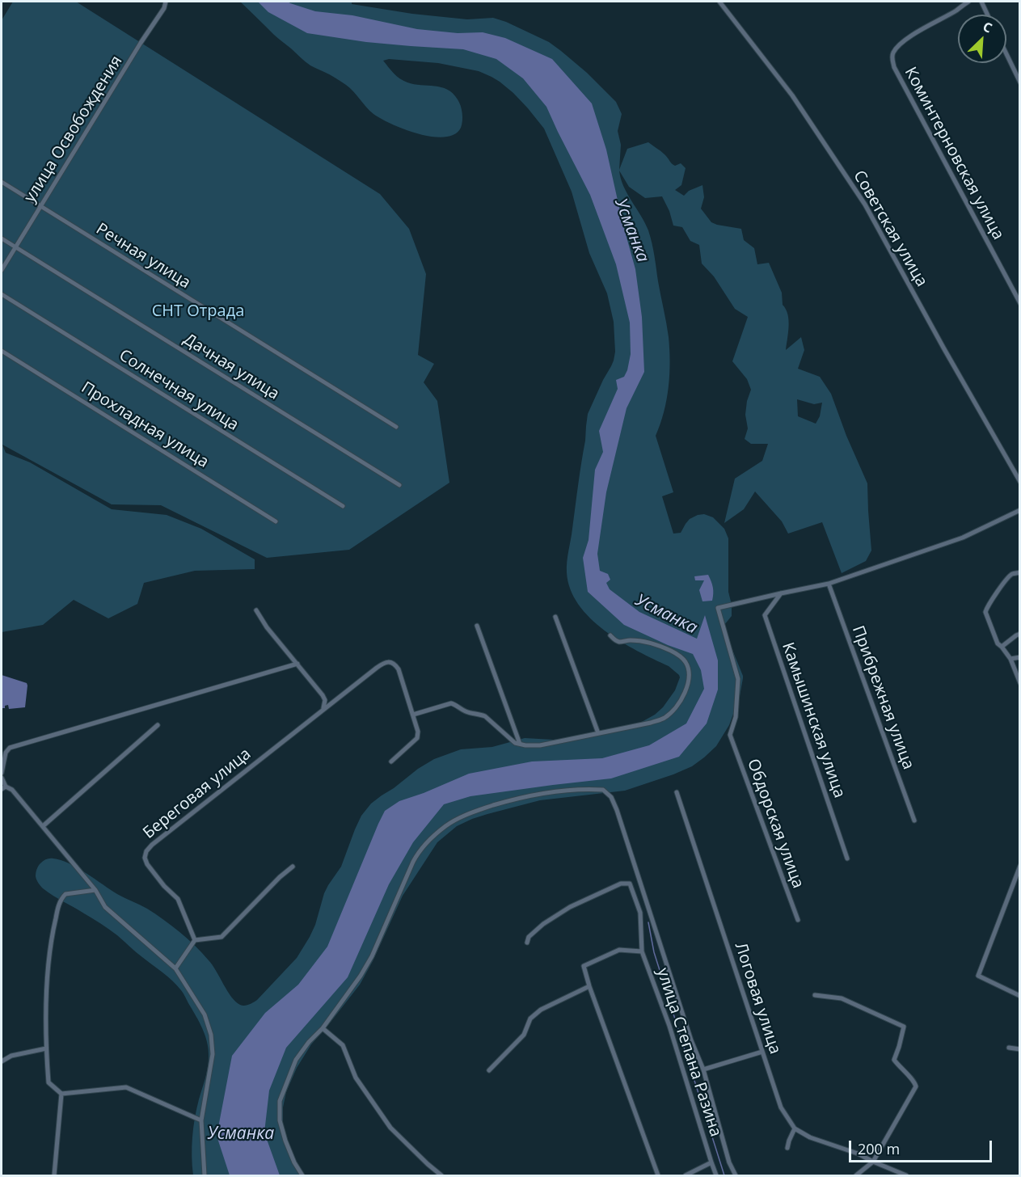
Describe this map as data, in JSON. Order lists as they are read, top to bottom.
{
  "streets": {
    "street": [
      "улица Освобождения",
      "Коминтерновская улица",
      "Советская улица",
      "Речная улица",
      "Дачная улица",
      "Солнечная улица",
      "Прохладная улица",
      "Прибрежная улица",
      "Камышинская улица",
      "Береговая улица",
      "Обдорская улица",
      "Логовая улица",
      "улица Степана Разина"
    ]
  },
  "crossings": [
    ["улица Освобождения", "Речная улица"],
    ["улица Освобождения", "Дачная улица"],
    ["Камышинская улица", "Обдорская улица"]
  ],
  "water": ["Усманка"],
  "parks": ["СНТ Отрада"],
  "scale_bar": "200 m",
  "north": "top right"
}
